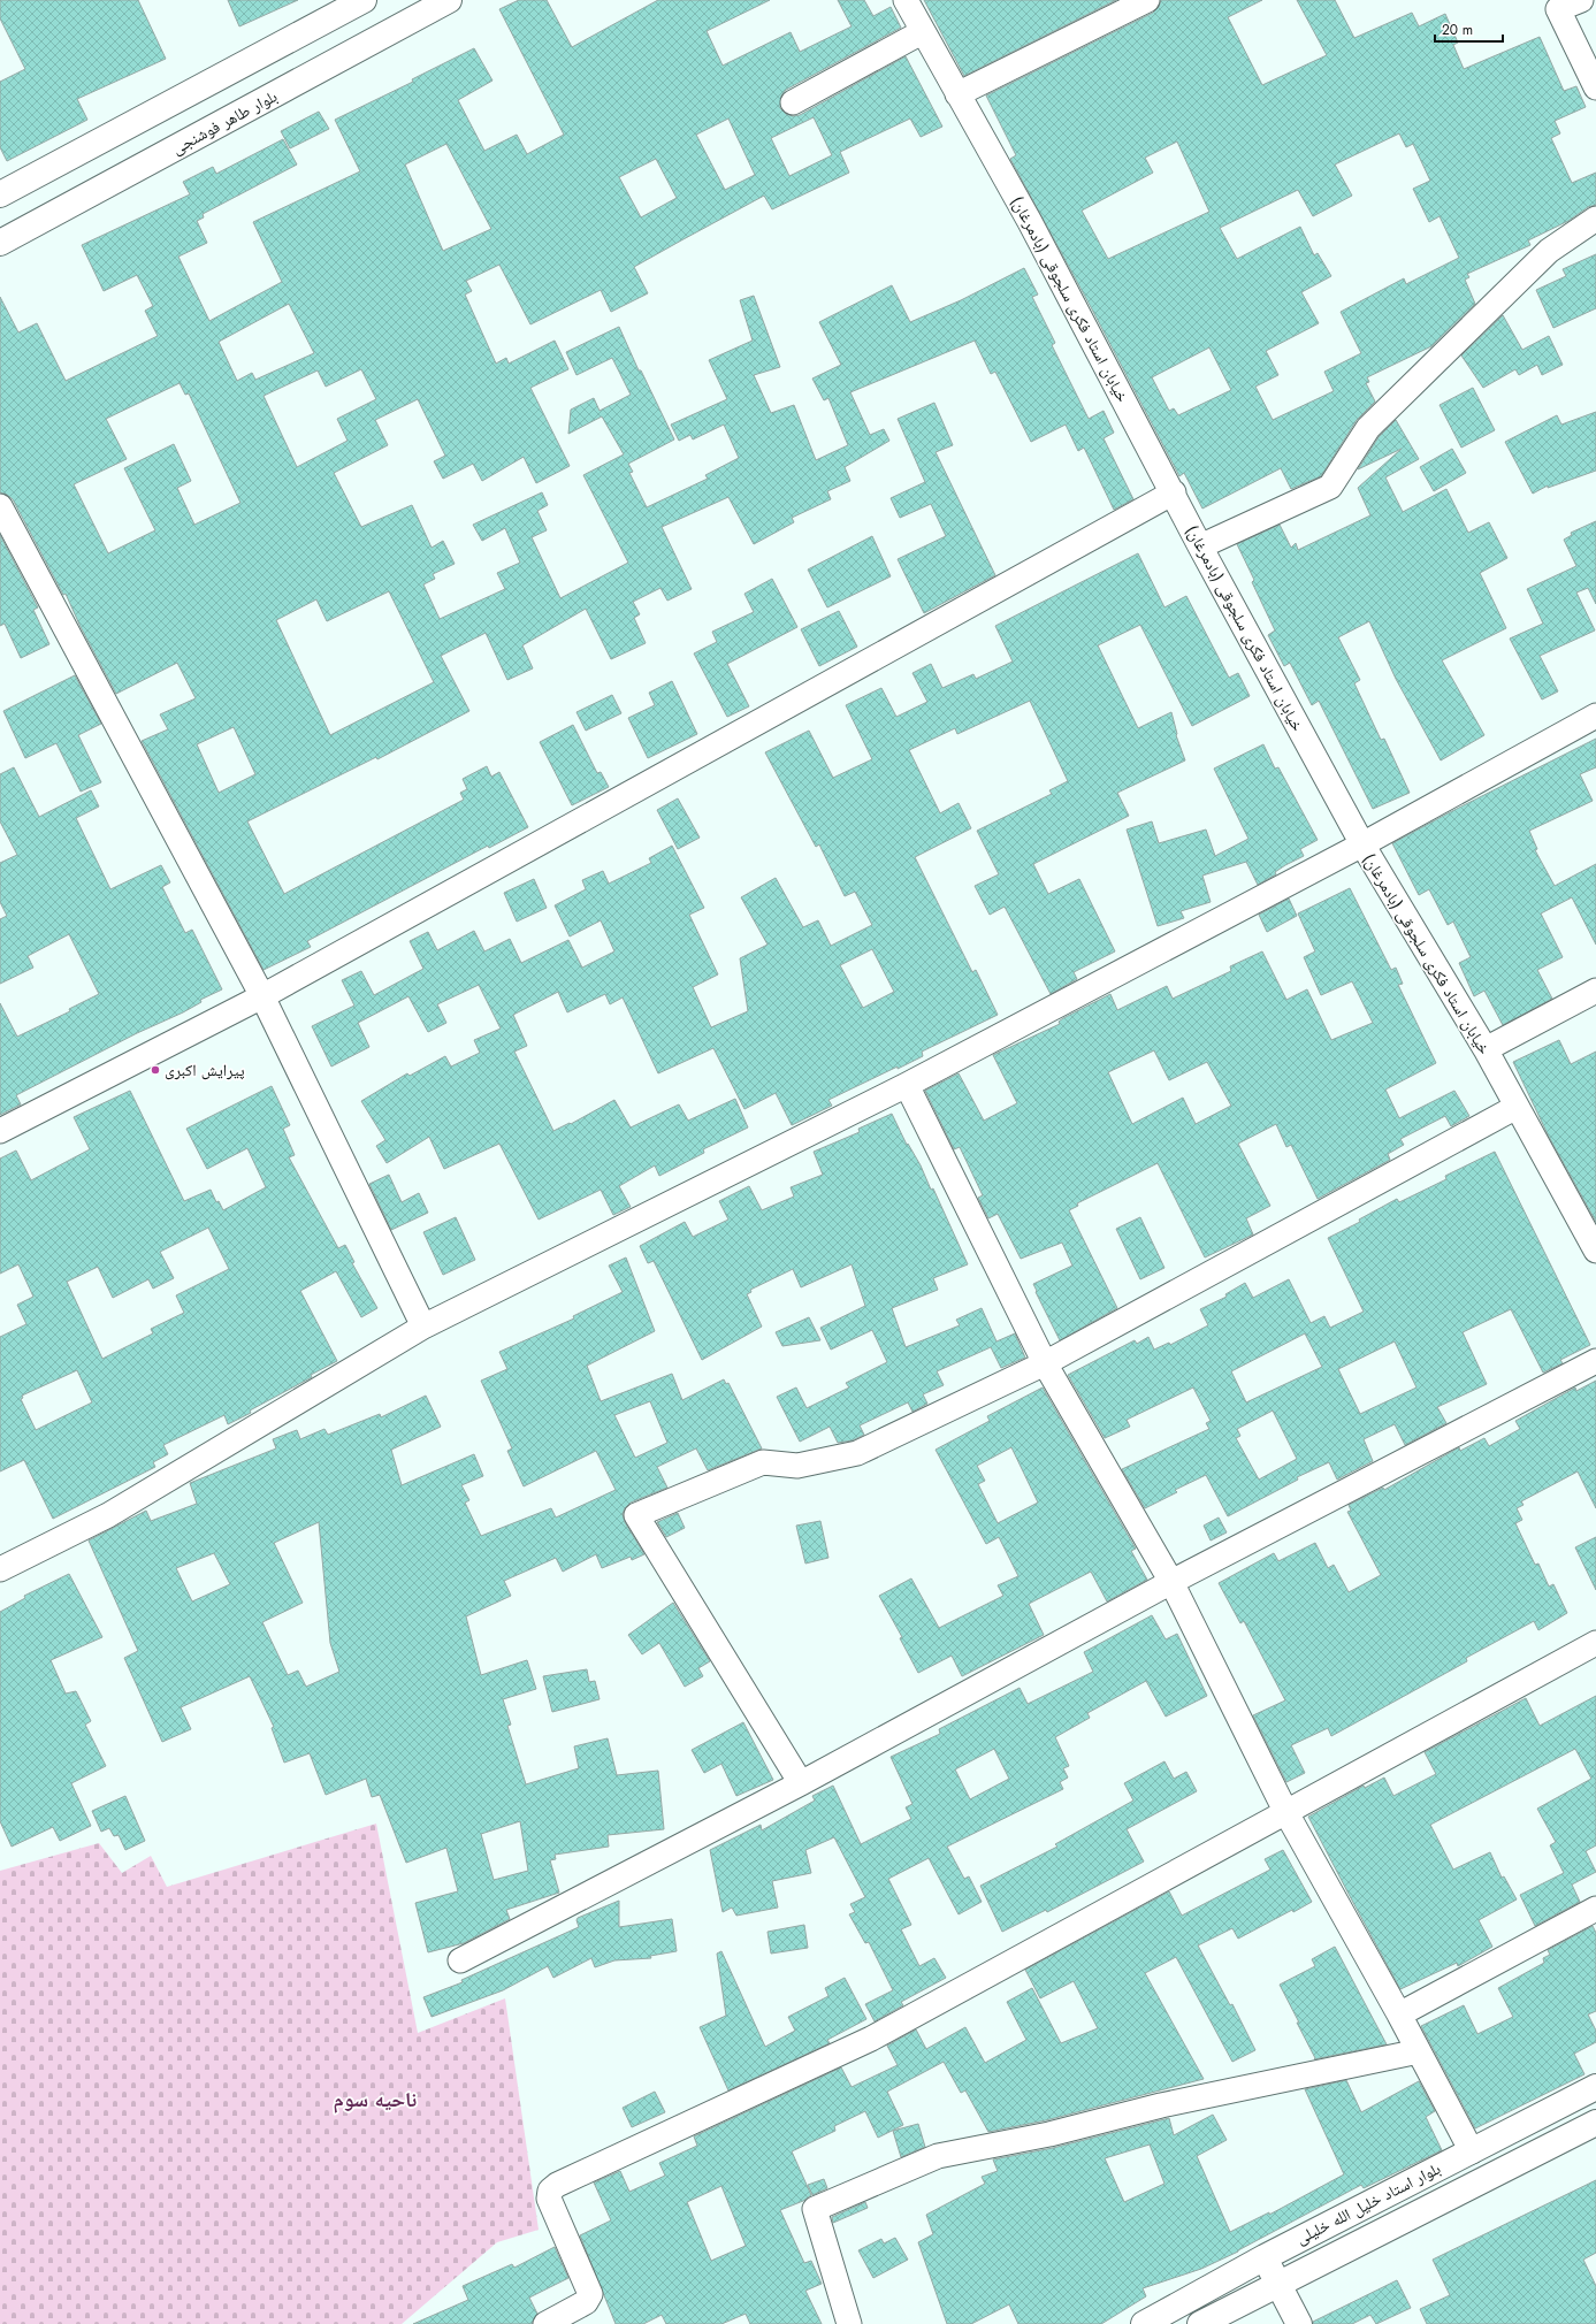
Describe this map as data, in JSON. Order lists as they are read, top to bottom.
{
  "streets": {
    "street": ["بلوار طاهر فوشنجی", "خیابان استاد فکری سلجوقی (بادمرغان)", "بلوار استاد خلیل الله خلیلی"]
  },
  "districts": ["ناحیه سوم"],
  "places": ["پیرایش اکبری"],
  "scale_bar": "20 m"
}
